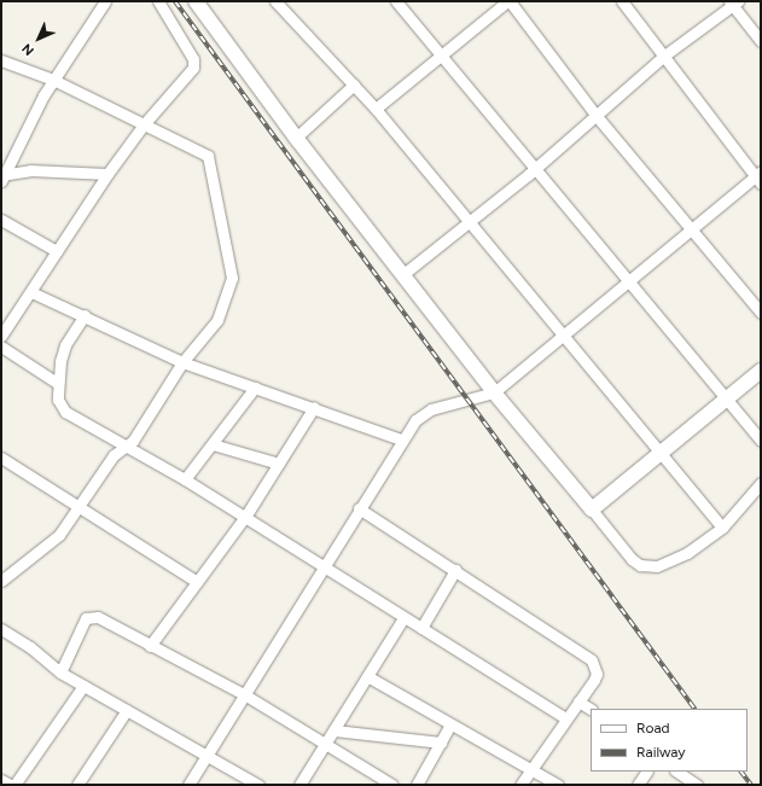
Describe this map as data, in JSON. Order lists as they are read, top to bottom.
{
  "legend": ["Road", "Railway"],
  "north": "bottom left"
}
